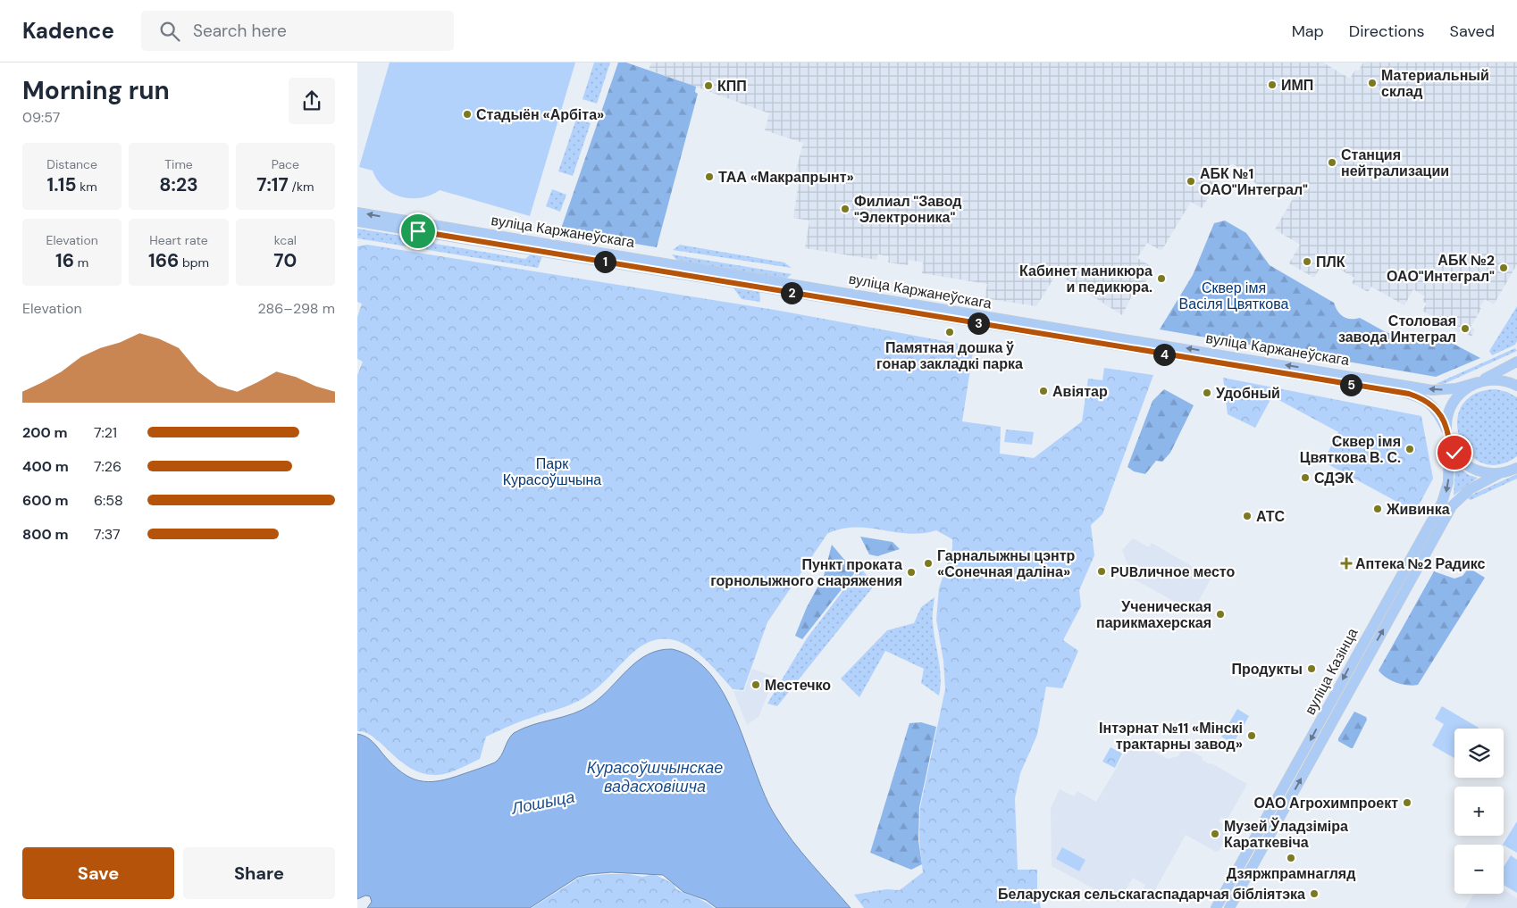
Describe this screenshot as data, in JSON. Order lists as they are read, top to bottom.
{
  "streets": {
    "main road": ["вуліца Каржанеўскага", "вуліца Казінца"]
  },
  "water": ["Курасоўшчынскае вадасховішча", "Лошыца"],
  "parks": ["Сквер імя Васіля Цвяткова", "Парк Курасоўшчына"],
  "places": {
    "other": [
      "Материальный склад",
      "ИМП",
      "КПП",
      "Стадыён «Арбіта»",
      "Станция нейтрализации",
      "ТАА «Макрапрынт»",
      "АБК №1 ОАО\"Интеграл\"",
      "Филиал \"Завод \"Электроника\"",
      "ПЛК",
      "АБК №2 ОАО\"Интеграл\"",
      "Кабинет маникюра и педикюра.",
      "Столовая завода Интеграл",
      "Памятная дошка ў гонар закладкі парка",
      "Авіятар",
      "Удобный",
      "Сквер імя Цвяткова В. С.",
      "СДЭК",
      "Живинка",
      "АТС",
      "Гарналыжны цэнтр «Сонечная даліна»",
      "PUBличное место",
      "Пункт проката горнолыжного снаряжения",
      "Ученическая парикмахерская",
      "Продукты",
      "Местечко",
      "Інтэрнат №11 «Мінскі трактарны завод»",
      "ОАО Агрохимпроект",
      "Музей Ўладзіміра Караткевіча",
      "Дзяржпрамнагляд",
      "Беларуская сельскагаспадарчая бібліятэка"
    ],
    "health": ["Аптека №2 Радикс"]
  },
  "page": {
    "header": "Kadence",
    "search": "Search here",
    "nav": ["Map", "Directions", "Saved"],
    "heading": ["Morning run", "09:57"],
    "stats": [
      ["Distance", "1.15 km"],
      ["Time", "8:23"],
      ["Pace", "7:17 /km"],
      ["Elevation", "16 m"],
      ["Heart rate", "166 bpm"],
      ["kcal", "70"]
    ],
    "pins": [
      "1",
      "2",
      "3",
      "4",
      "5"
    ],
    "chart": ["Elevation", "286–298 m"],
    "list": [
      {
        "name": "200 m",
        "note": "7:21"
      },
      {
        "name": "400 m",
        "note": "7:26"
      },
      {
        "name": "600 m",
        "note": "6:58"
      },
      {
        "name": "800 m",
        "note": "7:37"
      }
    ],
    "map_buttons": ["+", "−"],
    "buttons": ["Save", "Share"]
  }
}
